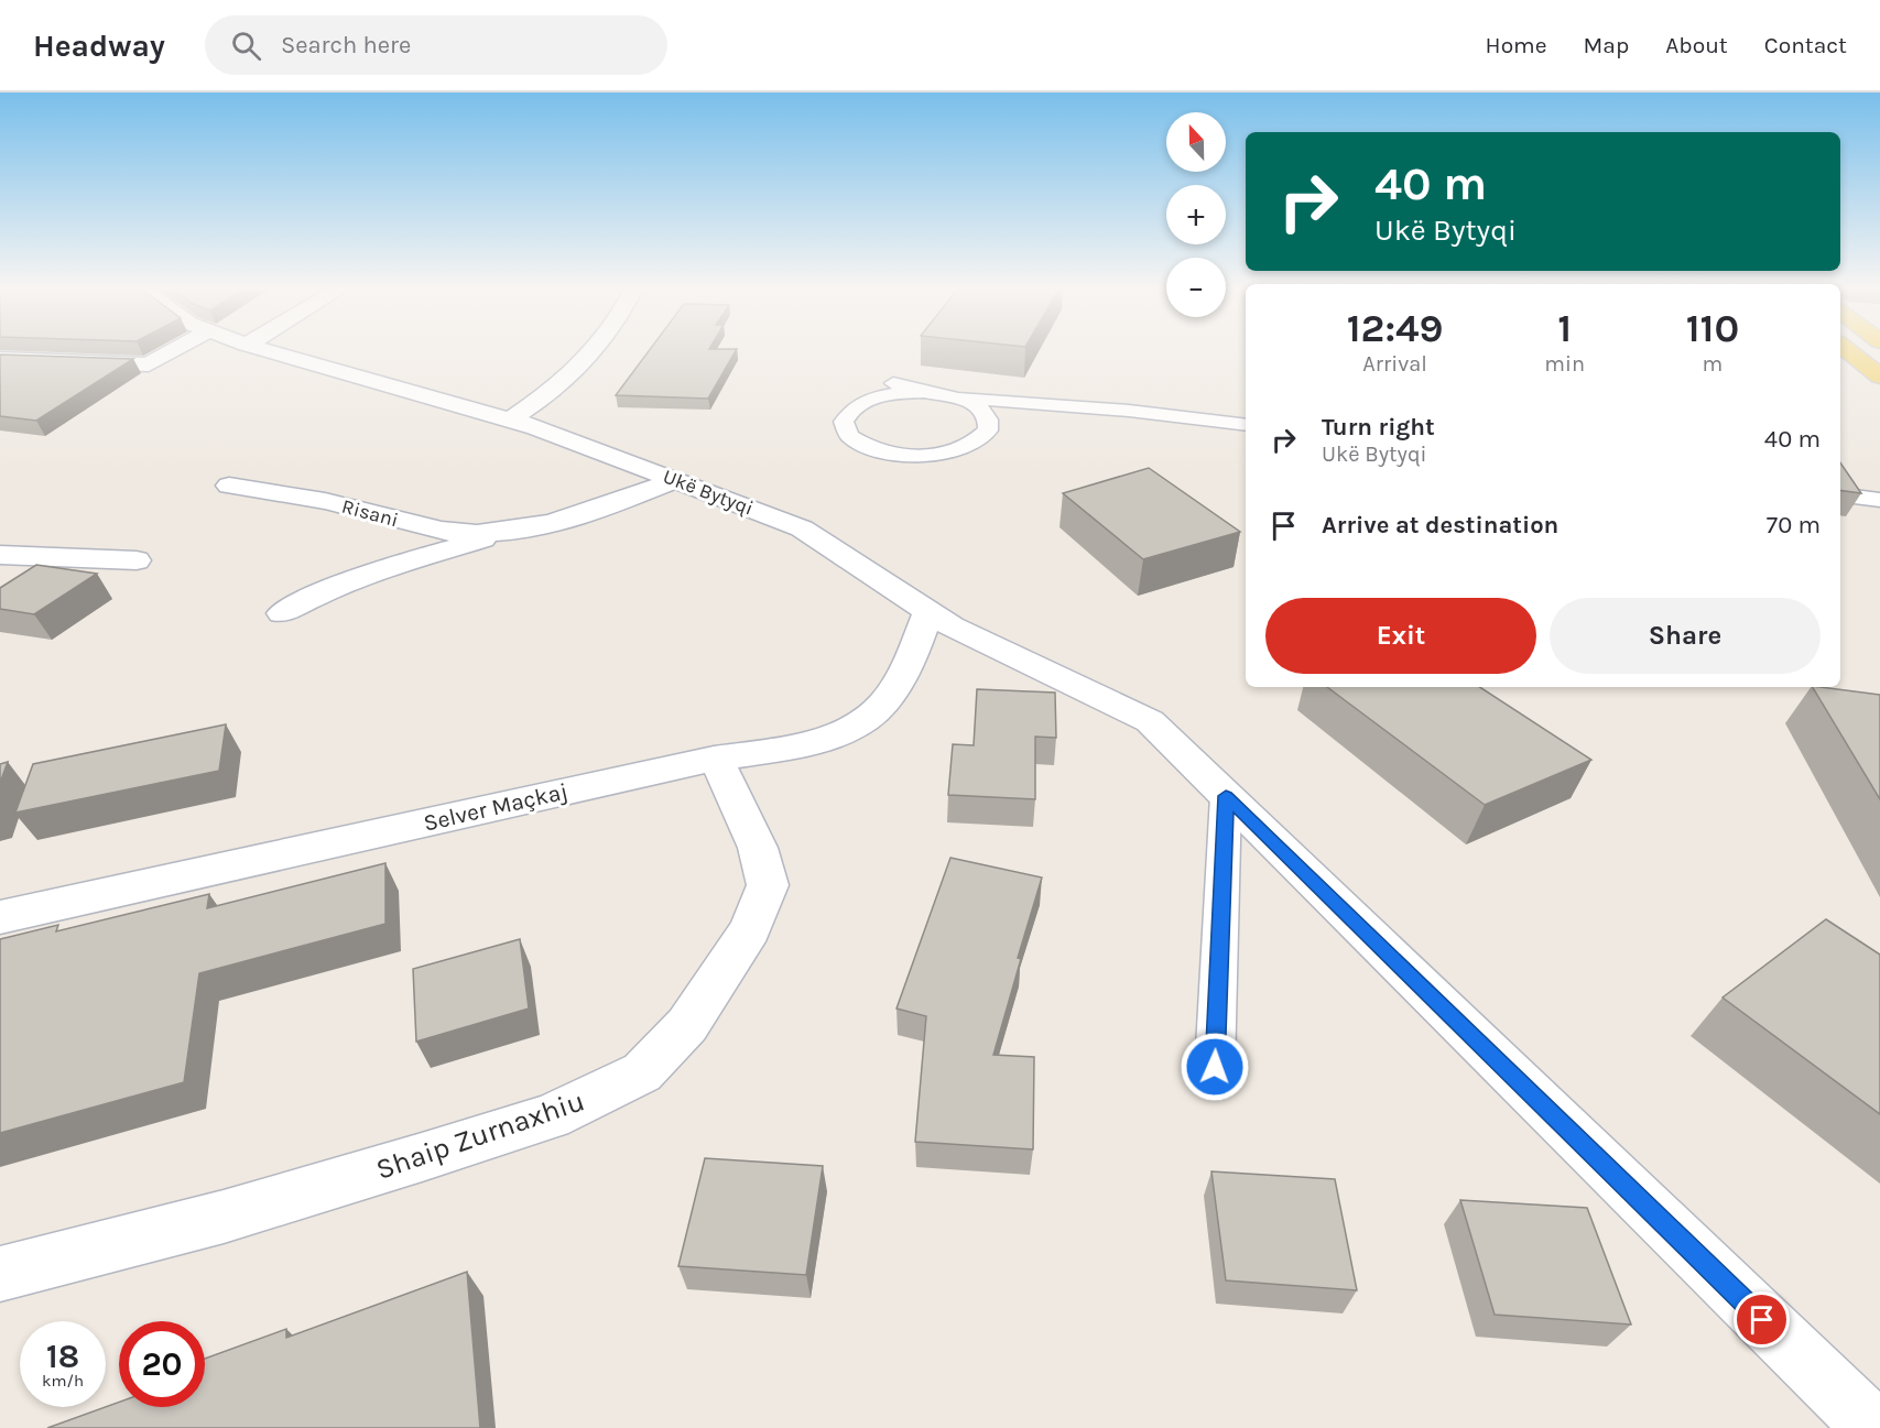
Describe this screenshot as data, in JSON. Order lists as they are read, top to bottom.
{
  "streets": {
    "street": [
      "Ukë Bytyqi",
      "Risani",
      "Selver Maçkaj",
      "Shaip Zurnaxhiu"
    ]
  },
  "crossings": [
    ["Ukë Bytyqi", "Risani"],
    ["Ukë Bytyqi", "Selver Maçkaj"],
    ["Selver Maçkaj", "Shaip Zurnaxhiu"]
  ],
  "north": "top",
  "page": {
    "header": "Headway",
    "search": "Search here",
    "nav": [
      "Home",
      "Map",
      "About",
      "Contact"
    ],
    "map_buttons": ["+", "−"],
    "turn": ["40 m", "Ukë Bytyqi"],
    "eta": [
      "12:49",
      "Arrival",
      "1",
      "min",
      "110",
      "m"
    ],
    "list": [
      {
        "name": "Turn right",
        "note": "Ukë Bytyqi",
        "value": "40 m"
      },
      {
        "name": "Arrive at destination",
        "value": "70 m"
      }
    ],
    "buttons": ["Exit", "Share"],
    "speed": "18 km/h",
    "limit": "20"
  }
}
